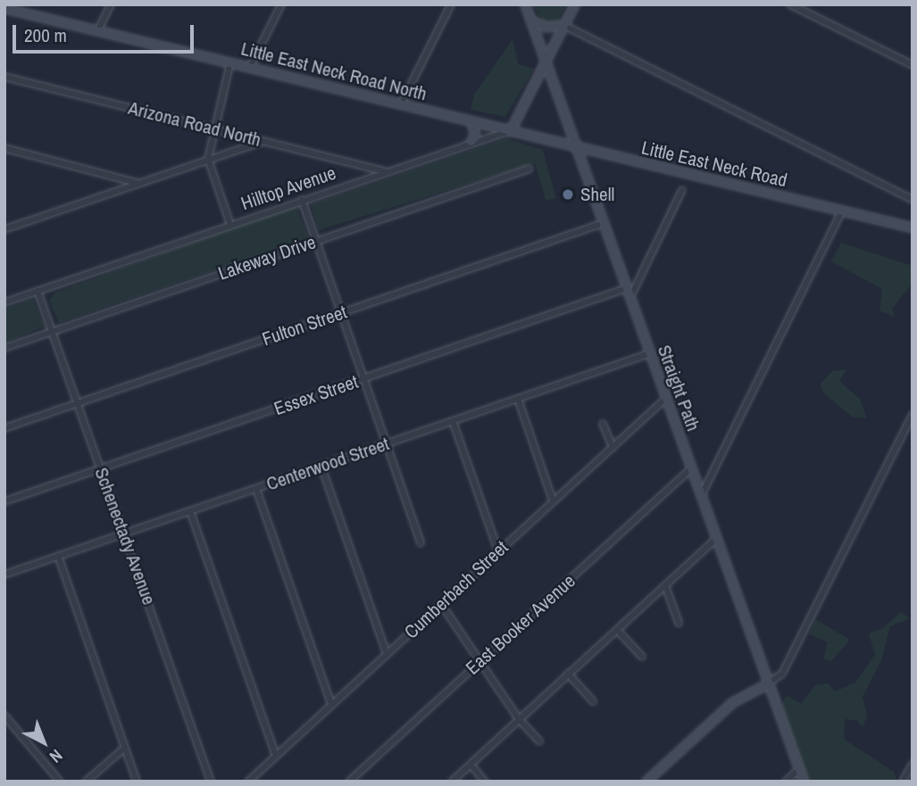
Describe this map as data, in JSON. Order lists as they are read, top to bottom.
{
  "streets": {
    "main road": ["Little East Neck Road North", "Little East Neck Road", "Straight Path"],
    "street": [
      "Arizona Road North",
      "Hilltop Avenue",
      "Lakeway Drive",
      "Fulton Street",
      "Essex Street",
      "Centerwood Street",
      "Schenectady Avenue",
      "Cumberbach Street",
      "East Booker Avenue"
    ]
  },
  "crossings": [
    ["Little East Neck Road North", "Little East Neck Road"],
    ["Little East Neck Road North", "Hilltop Avenue"],
    ["Arizona Road North", "Hilltop Avenue"],
    ["Little East Neck Road", "Hilltop Avenue"],
    ["Little East Neck Road", "Straight Path"],
    ["Hilltop Avenue", "Schenectady Avenue"],
    ["Lakeway Drive", "Schenectady Avenue"],
    ["Fulton Street", "Straight Path"],
    ["Fulton Street", "Schenectady Avenue"],
    ["Straight Path", "Essex Street"],
    ["Straight Path", "Centerwood Street"],
    ["Straight Path", "Cumberbach Street"],
    ["Straight Path", "East Booker Avenue"],
    ["Essex Street", "Schenectady Avenue"],
    ["Centerwood Street", "Schenectady Avenue"]
  ],
  "places": ["Shell"],
  "scale_bar": "200 m",
  "north": "bottom right"
}
